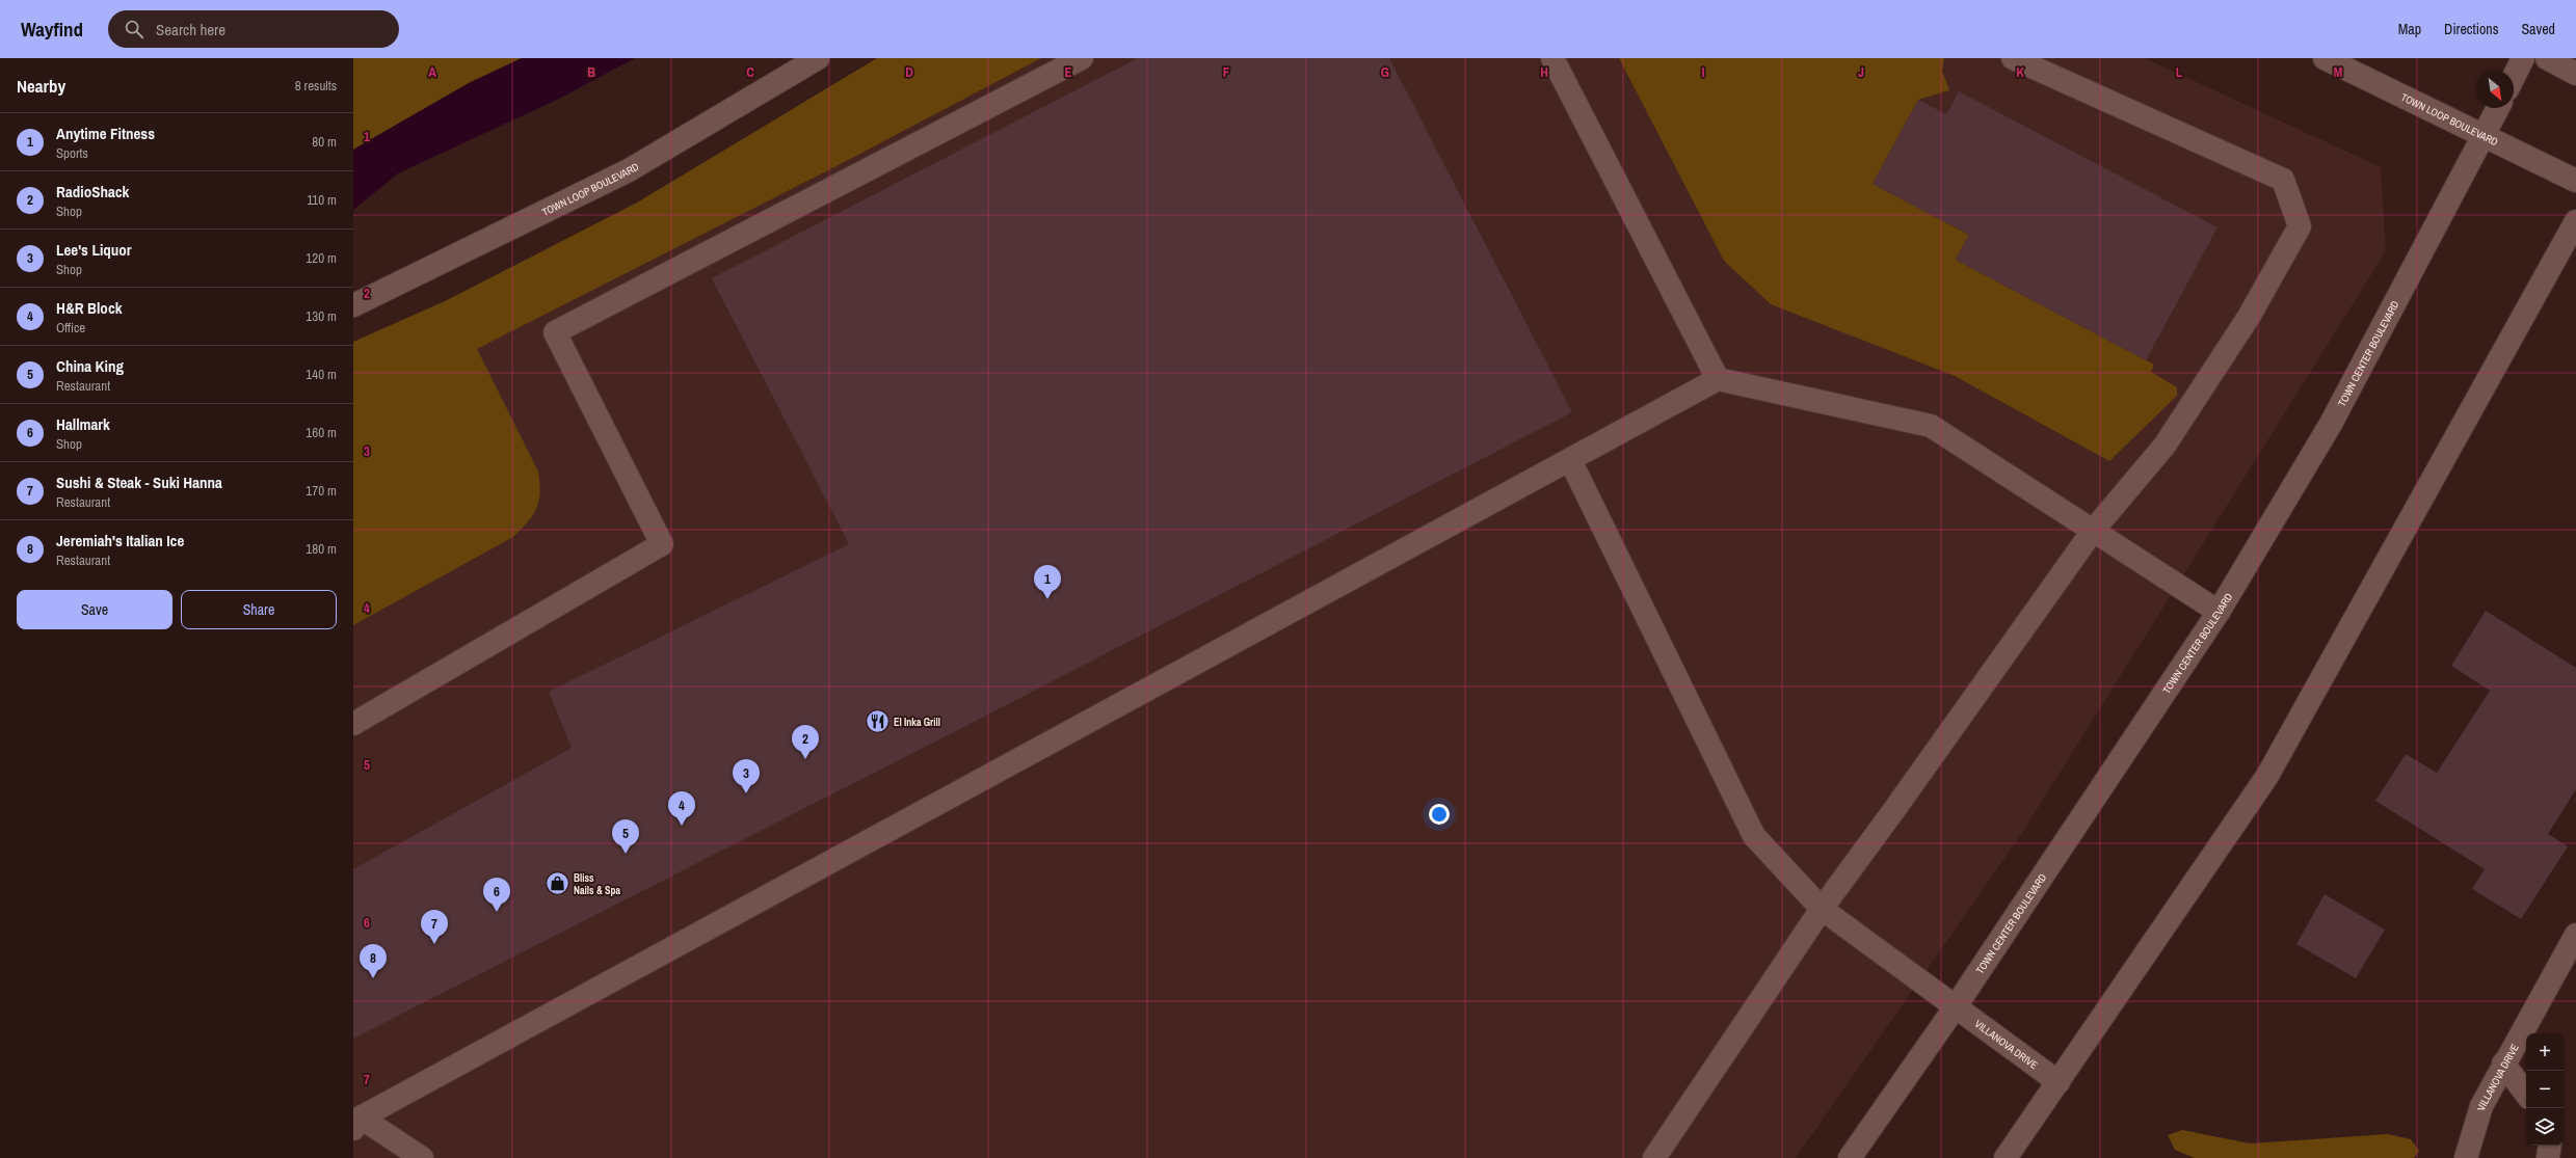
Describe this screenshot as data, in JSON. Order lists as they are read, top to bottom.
{
  "streets": {
    "street": ["TOWN LOOP BOULEVARD", "TOWN CENTER BOULEVARD", "VILLANOVA DRIVE"]
  },
  "crossings": [
    ["TOWN LOOP BOULEVARD", "TOWN CENTER BOULEVARD"],
    ["TOWN CENTER BOULEVARD", "VILLANOVA DRIVE"]
  ],
  "places": {
    "restaurant": ["El Inka Grill"],
    "shop": ["Bliss Nails & Spa"]
  },
  "north": "bottom right",
  "page": {
    "header": "Wayfind",
    "search": "Search here",
    "nav": ["Map", "Directions", "Saved"],
    "heading": ["Nearby", "8 results"],
    "list": [
      {
        "mark": "1",
        "name": "Anytime Fitness",
        "note": "Sports",
        "value": "80 m"
      },
      {
        "mark": "2",
        "name": "RadioShack",
        "note": "Shop",
        "value": "110 m"
      },
      {
        "mark": "3",
        "name": "Lee's Liquor",
        "note": "Shop",
        "value": "120 m"
      },
      {
        "mark": "4",
        "name": "H&R Block",
        "note": "Office",
        "value": "130 m"
      },
      {
        "mark": "5",
        "name": "China King",
        "note": "Restaurant",
        "value": "140 m"
      },
      {
        "mark": "6",
        "name": "Hallmark",
        "note": "Shop",
        "value": "160 m"
      },
      {
        "mark": "7",
        "name": "Sushi & Steak - Suki Hanna",
        "note": "Restaurant",
        "value": "170 m"
      },
      {
        "mark": "8",
        "name": "Jeremiah's Italian Ice",
        "note": "Restaurant",
        "value": "180 m"
      }
    ],
    "pins": [
      "1",
      "2",
      "3",
      "4",
      "5",
      "6",
      "7",
      "8"
    ],
    "buttons": ["Save", "Share"],
    "map_buttons": ["+", "−"]
  },
  "grid": {
    "columns": [
      "A",
      "B",
      "C",
      "D",
      "E",
      "F",
      "G",
      "H",
      "I",
      "J",
      "K",
      "L",
      "M"
    ],
    "rows": [
      "1",
      "2",
      "3",
      "4",
      "5",
      "6",
      "7"
    ]
  }
}
